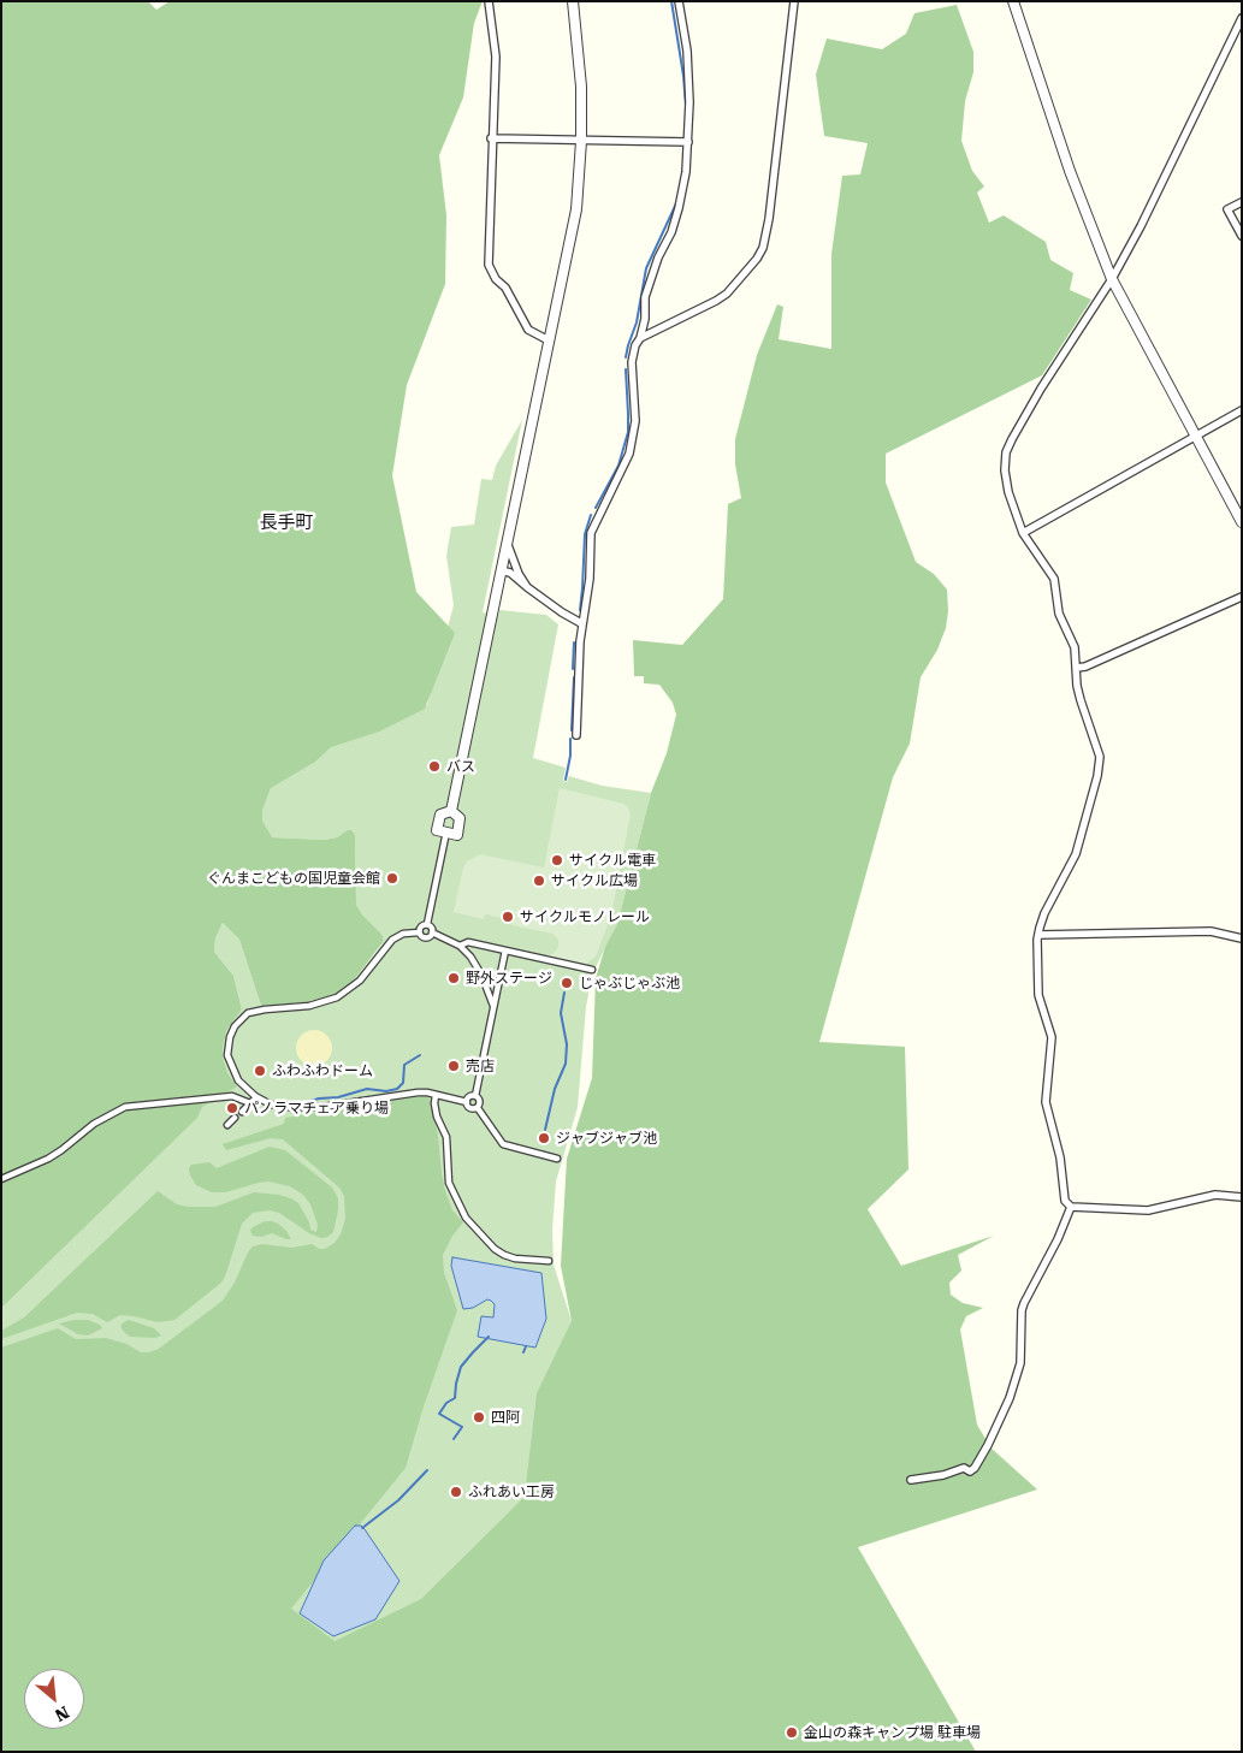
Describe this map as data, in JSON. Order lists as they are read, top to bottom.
{
  "districts": ["長手町"],
  "places": [
    "バス",
    "サイクル電車",
    "ぐんまこどもの国児童会館",
    "サイクル広場",
    "サイクルモノレール",
    "野外ステージ",
    "じゃぶじゃぶ池",
    "売店",
    "ふわふわドーム",
    "パノラマチェア乗り場",
    "ジャブジャブ池",
    "四阿",
    "ふれあい工房",
    "金山の森キャンプ場 駐車場"
  ],
  "north": "bottom right"
}
